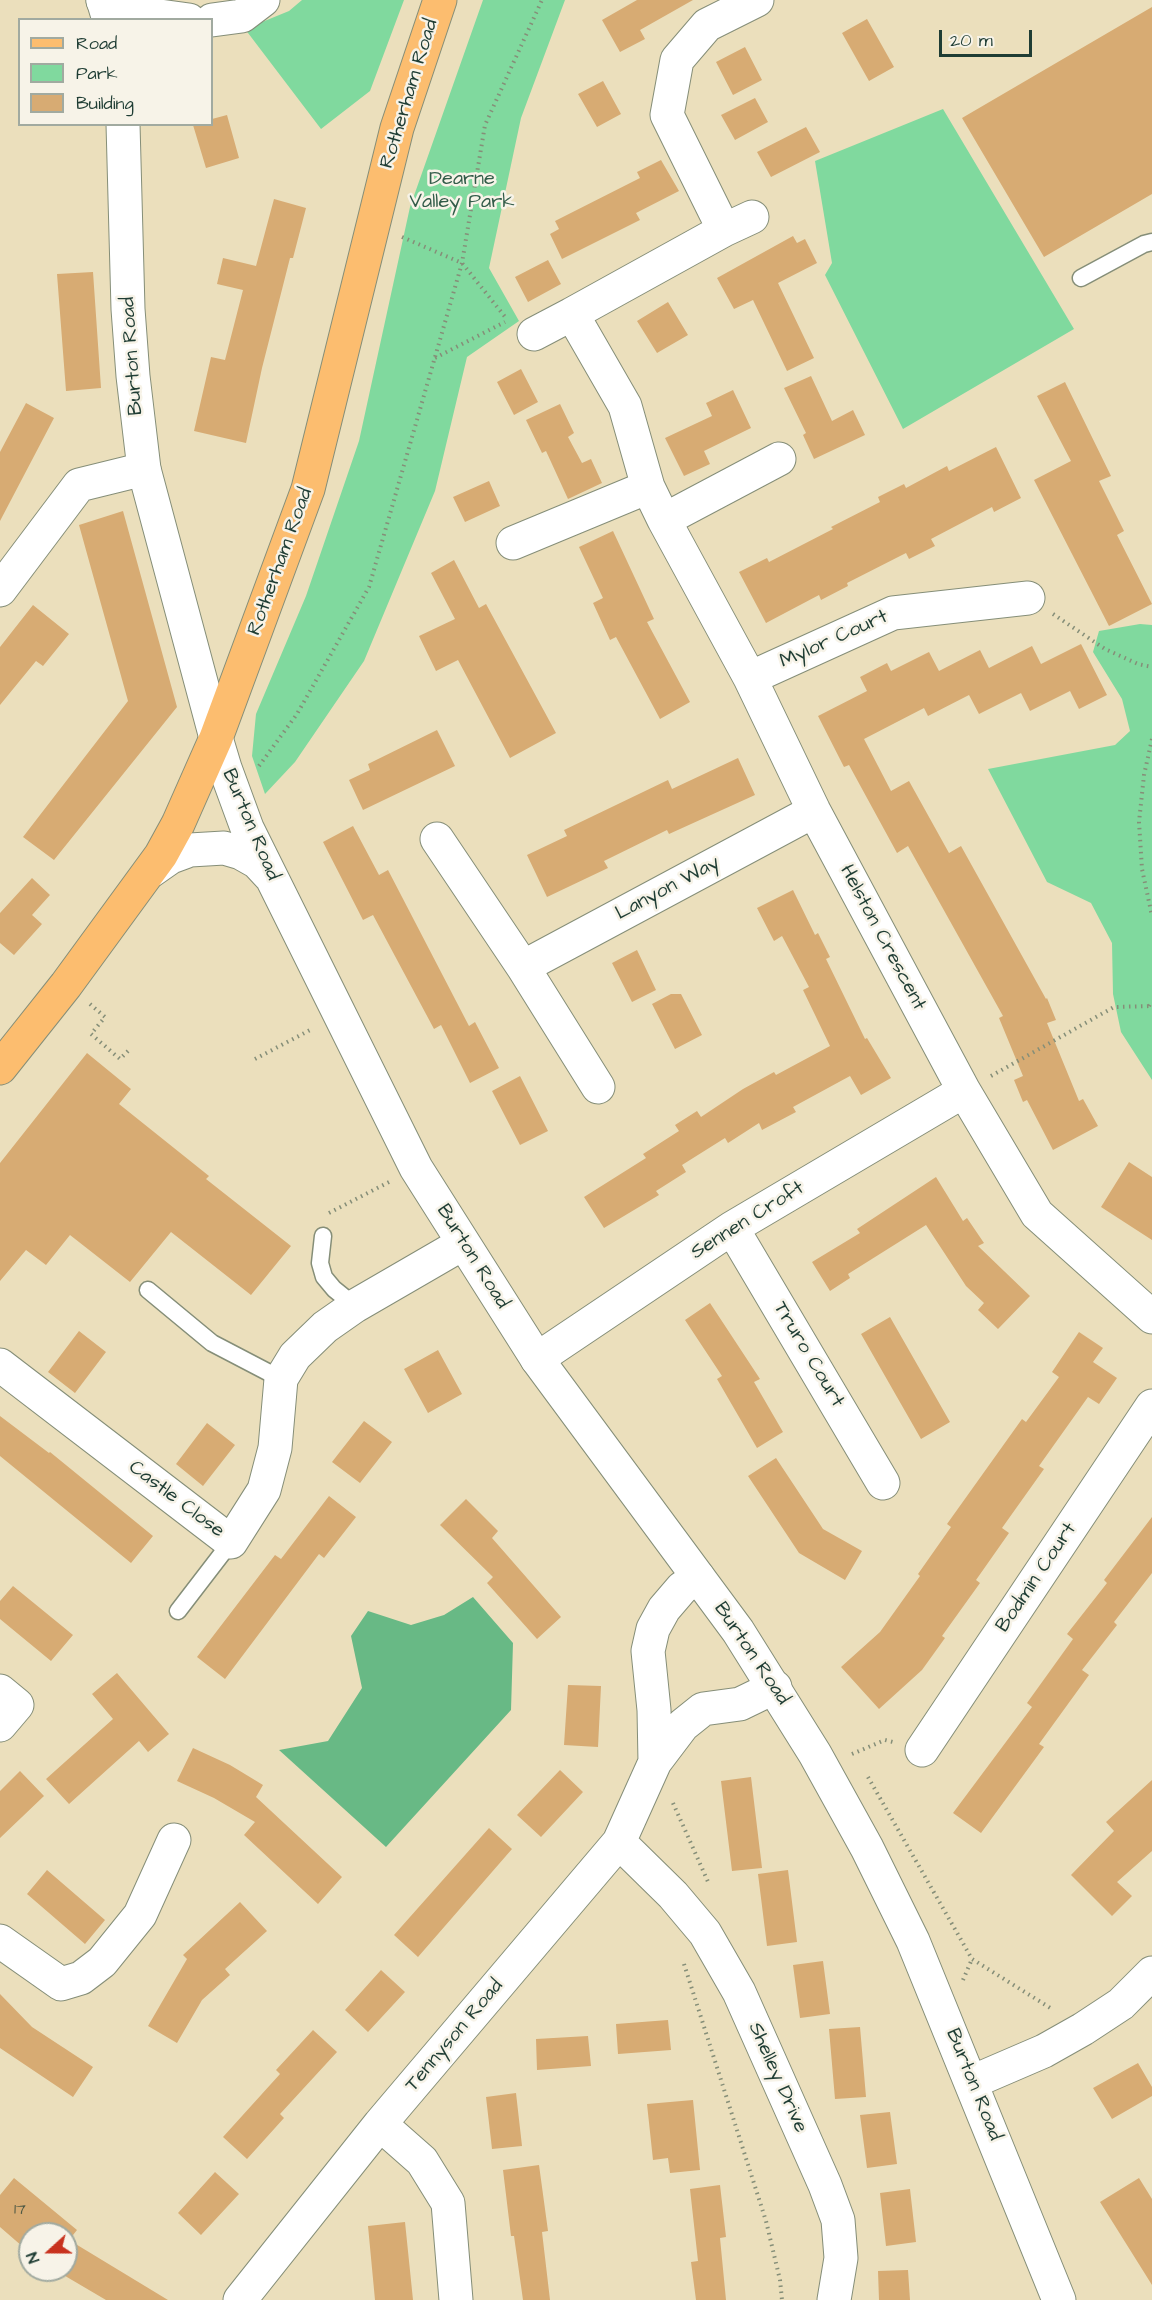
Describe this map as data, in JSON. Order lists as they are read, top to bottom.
{
  "streets": {
    "main road": ["Rotherham Road"],
    "street": [
      "Burton Road",
      "Mylor Court",
      "Lanyon Way",
      "Helston Crescent",
      "Sennen Croft",
      "Truro Court",
      "Castle Close",
      "Bodmin Court",
      "Tennyson Road",
      "Shelley Drive"
    ]
  },
  "crossings": [
    ["Rotherham Road", "Burton Road"],
    ["Burton Road", "Sennen Croft"],
    ["Burton Road", "Castle Close"],
    ["Burton Road", "Tennyson Road"],
    ["Mylor Court", "Helston Crescent"],
    ["Lanyon Way", "Helston Crescent"],
    ["Helston Crescent", "Sennen Croft"],
    ["Sennen Croft", "Truro Court"],
    ["Tennyson Road", "Shelley Drive"]
  ],
  "parks": ["Dearne Valley Park"],
  "house_numbers": ["17"],
  "legend": ["Road", "Park", "Building"],
  "scale_bar": "20 m",
  "north": "left"
}
